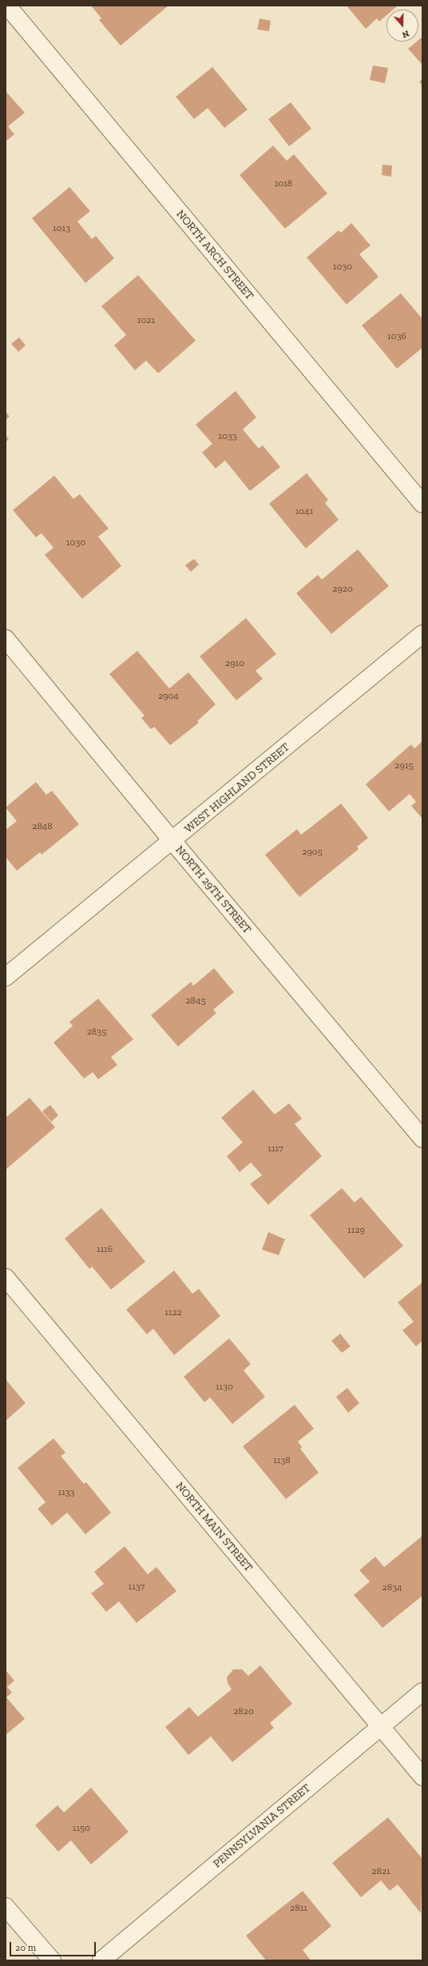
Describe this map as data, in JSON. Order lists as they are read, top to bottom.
{
  "streets": {
    "street": [
      "NORTH ARCH STREET",
      "WEST HIGHLAND STREET",
      "NORTH 29TH STREET",
      "NORTH MAIN STREET",
      "PENNSYLVANIA STREET"
    ]
  },
  "crossings": [
    ["WEST HIGHLAND STREET", "NORTH 29TH STREET"],
    ["NORTH MAIN STREET", "PENNSYLVANIA STREET"]
  ],
  "house_numbers": [
    "1018",
    "1013",
    "1030",
    "1021",
    "1036",
    "1033",
    "1041",
    "1030",
    "2920",
    "2910",
    "2904",
    "2915",
    "2848",
    "2905",
    "2845",
    "2835",
    "1117",
    "1129",
    "1116",
    "1122",
    "1130",
    "1138",
    "1133",
    "1137",
    "2834",
    "2820",
    "1150",
    "2821",
    "2811"
  ],
  "scale_bar": "20 m",
  "north": "bottom"
}
